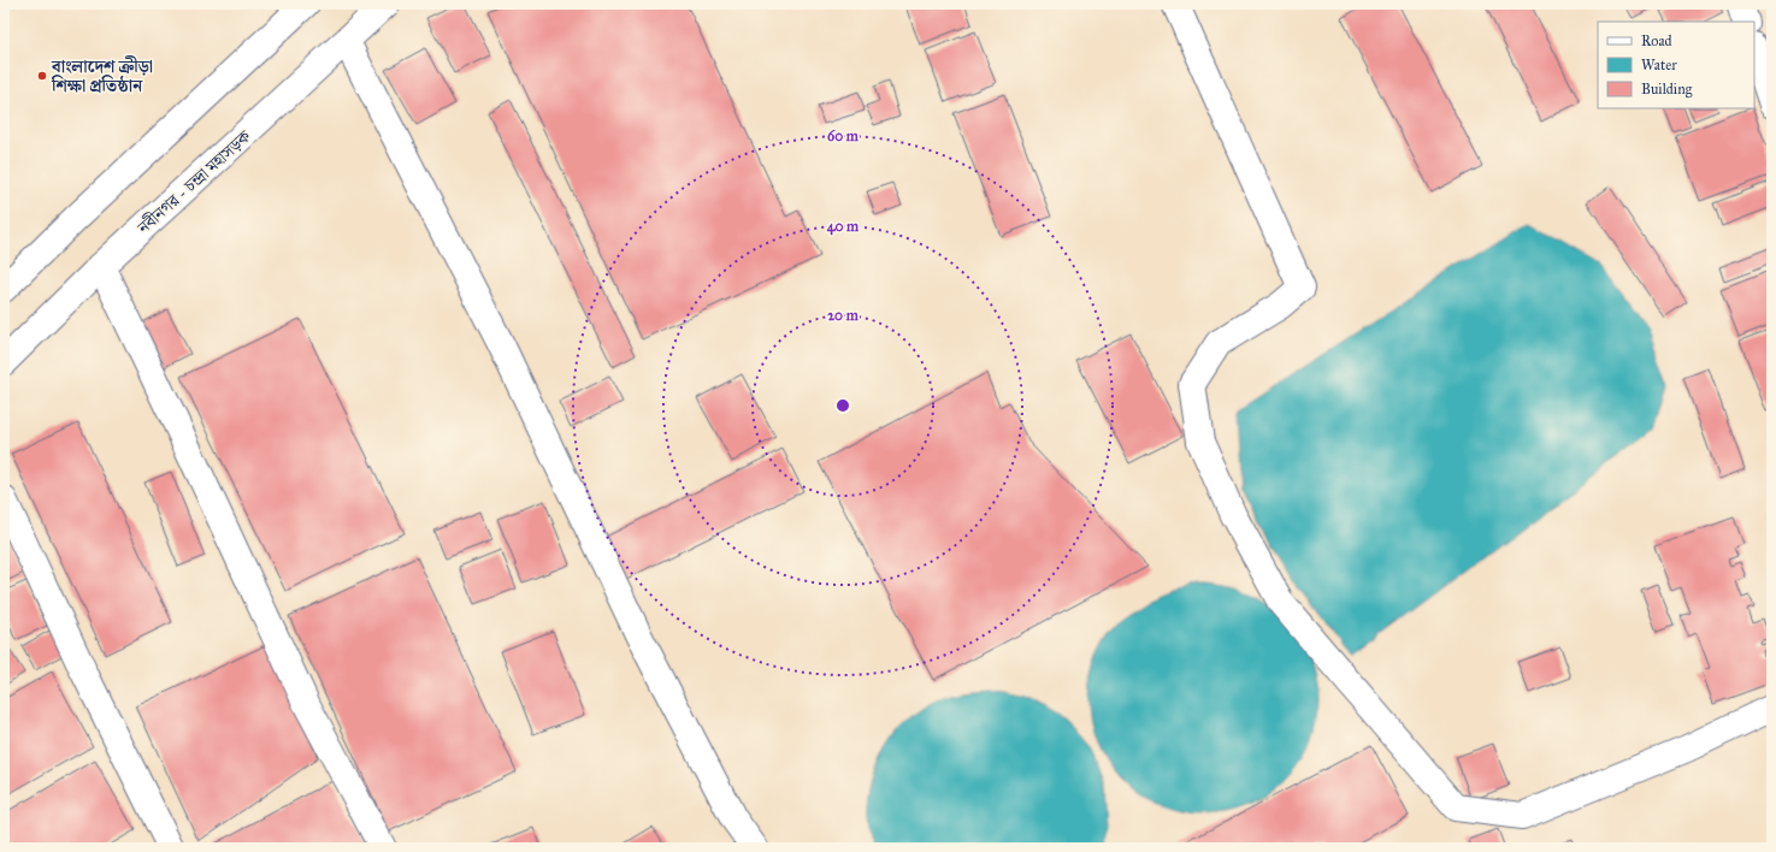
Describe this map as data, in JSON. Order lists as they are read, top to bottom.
{
  "streets": {
    "main road": ["নবীনগর - চন্দ্রা মহাসড়ক"]
  },
  "places": ["বাংলাদেশ ক্রীড়া শিক্ষা প্রতিষ্ঠান"],
  "legend": ["Road", "Water", "Building"],
  "rings": ["60 m", "40 m", "20 m"]
}
